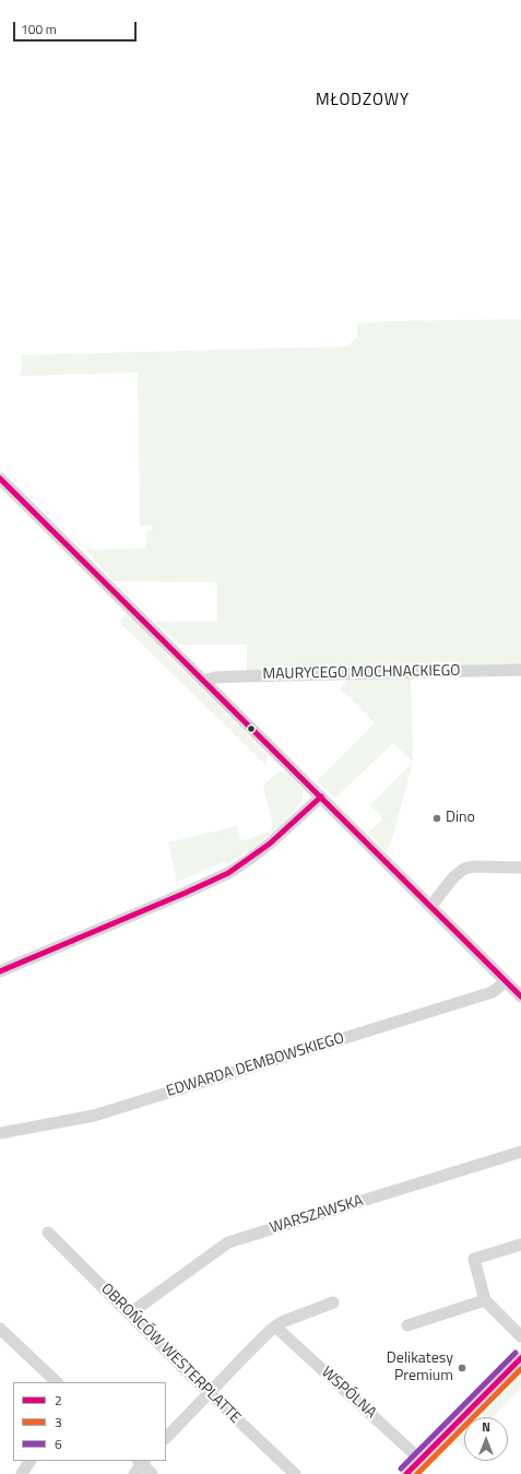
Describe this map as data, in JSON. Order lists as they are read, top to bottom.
{
  "streets": {
    "street": [
      "MAURYCEGO MOCHNACKIEGO",
      "EDWARDA DEMBOWSKIEGO",
      "WARSZAWSKA",
      "OBROŃCÓW WESTERPLATTE",
      "WSPÓLNA"
    ]
  },
  "crossings": [
    ["WARSZAWSKA", "OBROŃCÓW WESTERPLATTE"]
  ],
  "districts": ["MŁODZOWY"],
  "places": ["Dino", "Delikatesy Premium"],
  "lines": ["transit line 2", "transit line 6", "transit line 3"],
  "legend": ["2", "3", "6"],
  "scale_bar": "100 m",
  "north": "top"
}
